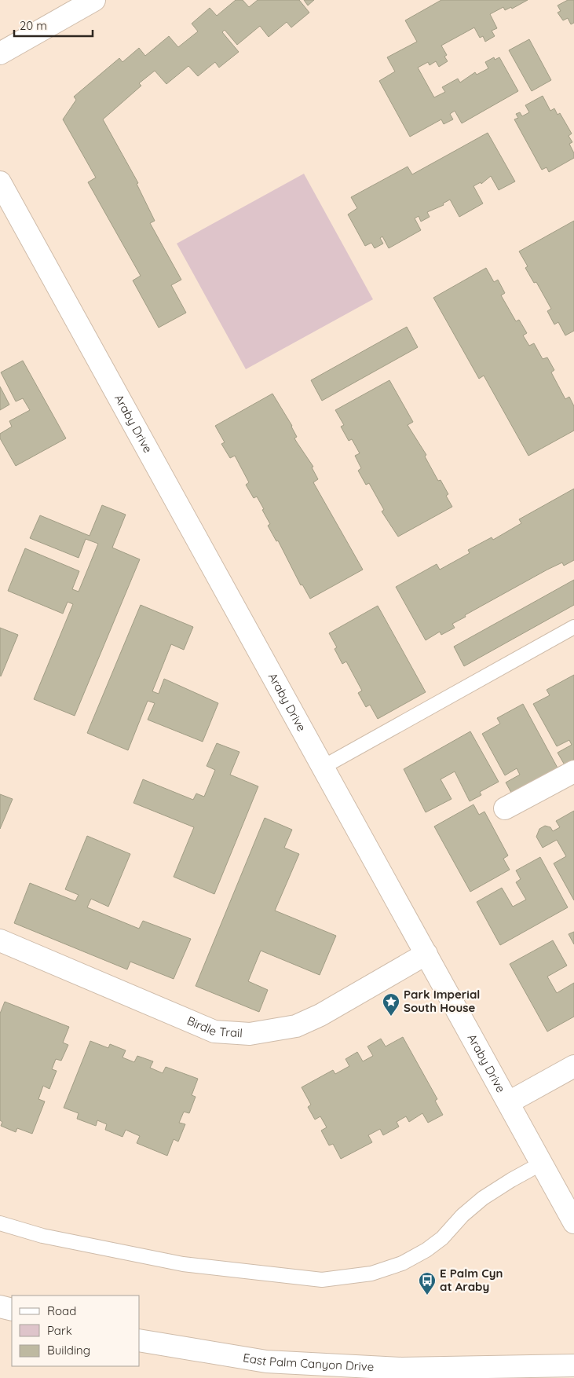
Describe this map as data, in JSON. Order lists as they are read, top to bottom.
{
  "streets": {
    "street": ["Araby Drive", "Birdle Trail", "East Palm Canyon Drive"]
  },
  "crossings": [
    ["Araby Drive", "Birdle Trail"]
  ],
  "places": {
    "place": ["Park Imperial South House"],
    "bus stop": ["E Palm Cyn at Araby"]
  },
  "legend": ["Road", "Park", "Building"],
  "scale_bar": "20 m"
}
